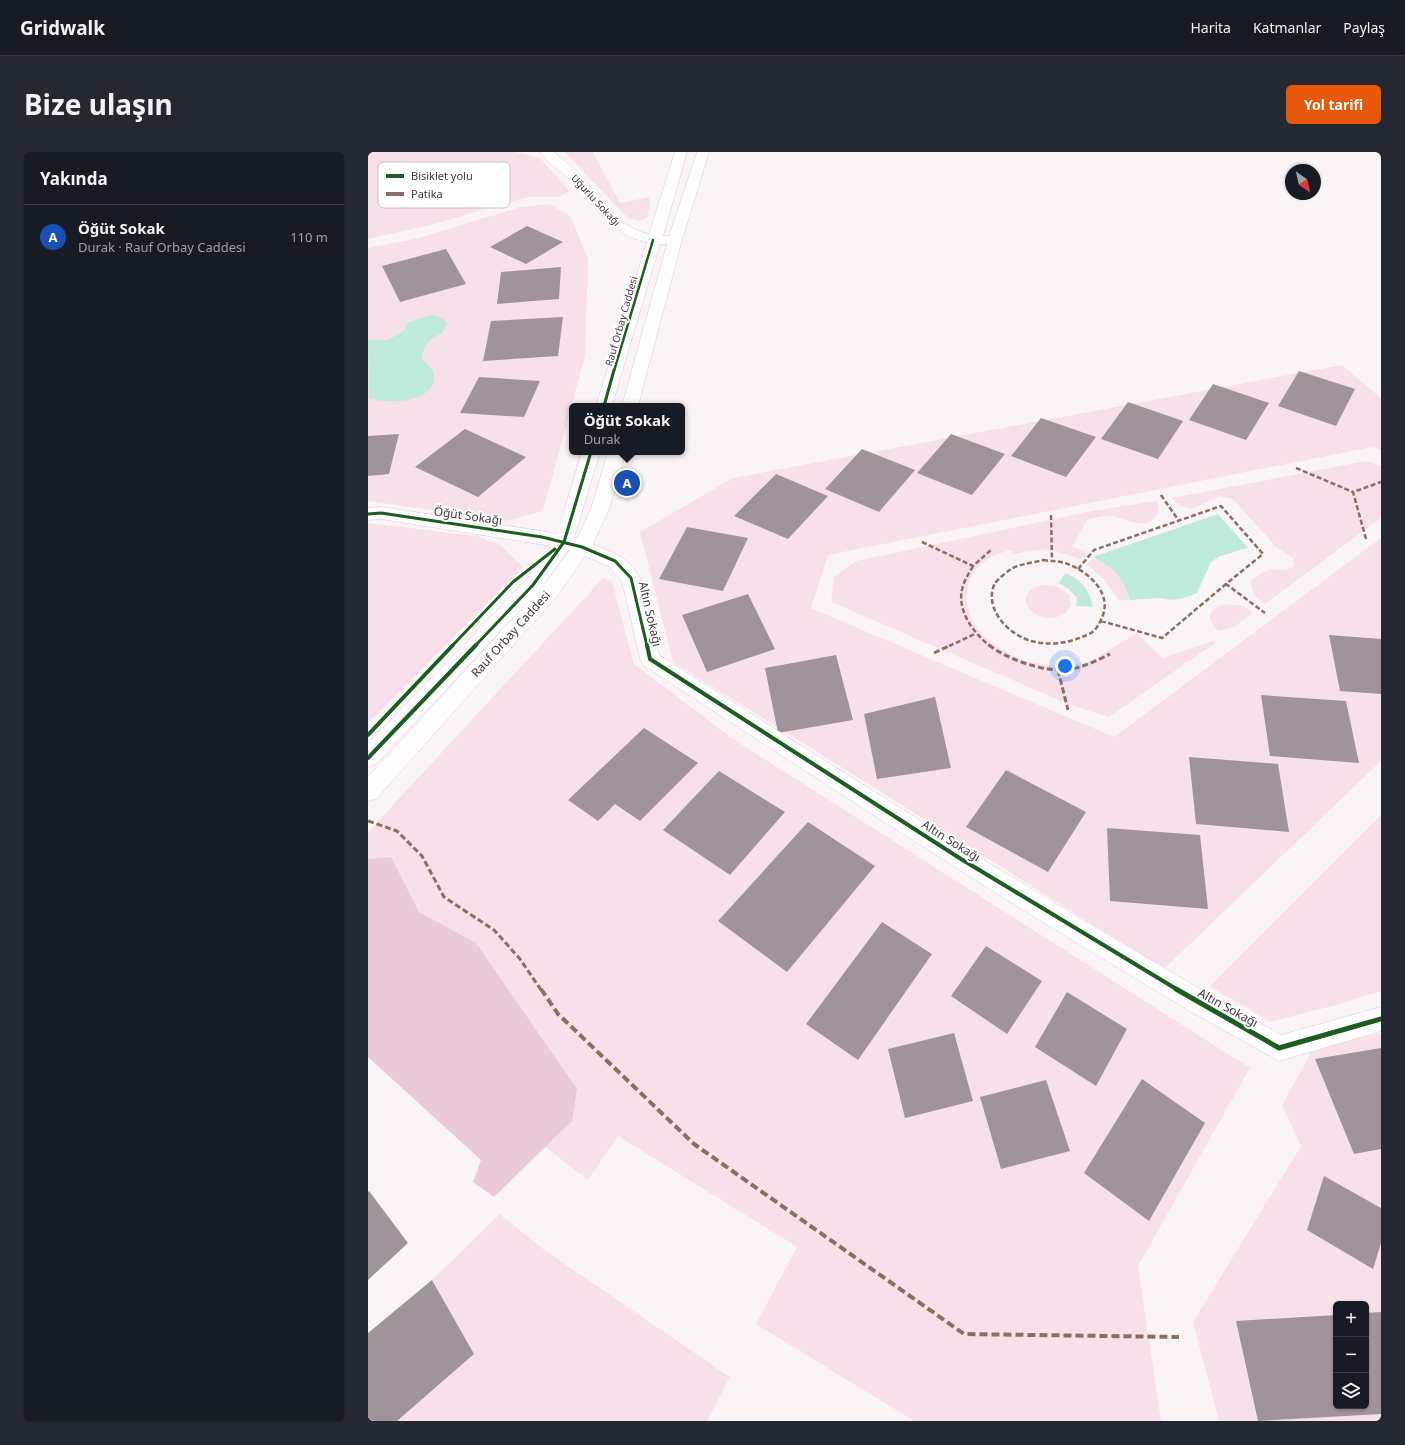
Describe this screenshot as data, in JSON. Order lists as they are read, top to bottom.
{
  "streets": {
    "street": [
      "Uğurlu Sokağı",
      "Rauf Orbay Caddesi",
      "Öğüt Sokağı",
      "Altın Sokağı"
    ]
  },
  "crossings": [
    ["Uğurlu Sokağı", "Rauf Orbay Caddesi"],
    ["Rauf Orbay Caddesi", "Öğüt Sokağı"],
    ["Rauf Orbay Caddesi", "Altın Sokağı"],
    ["Öğüt Sokağı", "Altın Sokağı"]
  ],
  "legend": ["Bisiklet yolu", "Patika"],
  "north": "bottom right",
  "page": {
    "header": "Gridwalk",
    "nav": ["Harita", "Katmanlar", "Paylaş"],
    "title": "Bize ulaşın",
    "buttons": "Yol tarifi",
    "heading": "Yakında",
    "list": [
      {
        "mark": "A",
        "name": "Öğüt Sokak",
        "note": "Durak · Rauf Orbay Caddesi",
        "value": "110 m"
      }
    ],
    "popup": ["Öğüt Sokak", "Durak"],
    "pins": "A",
    "map_buttons": ["+", "−"]
  }
}
